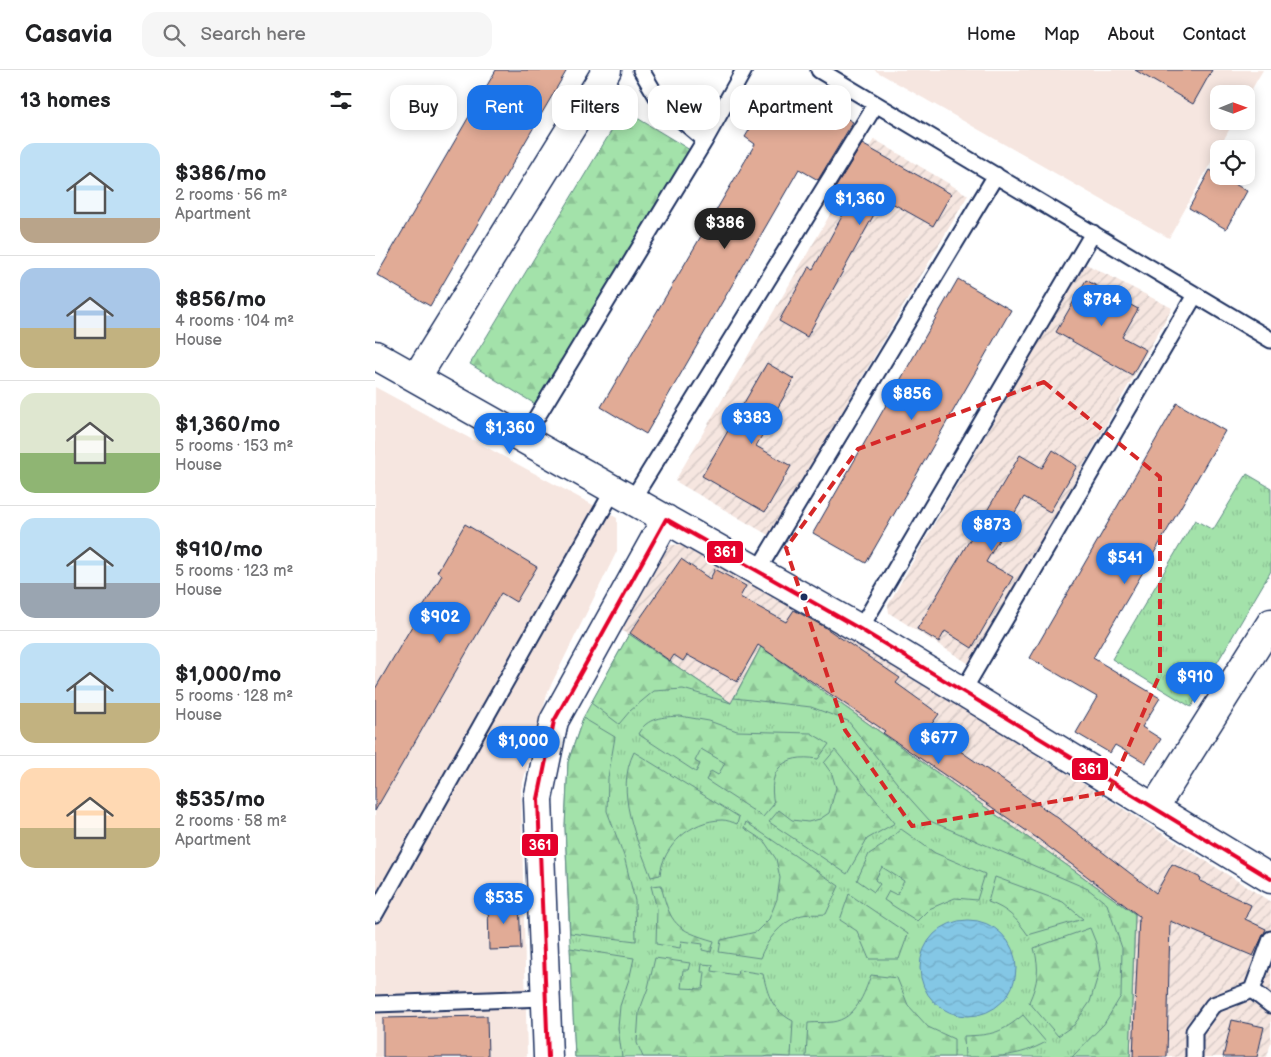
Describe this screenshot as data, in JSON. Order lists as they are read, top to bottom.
{
  "lines": ["transit line 361"],
  "north": "right",
  "page": {
    "header": "Casavia",
    "search": "Search here",
    "nav": [
      "Home",
      "Map",
      "About",
      "Contact"
    ],
    "heading": "13 homes",
    "chip": [
      "Buy",
      "Rent",
      "Filters",
      "New",
      "Apartment"
    ],
    "list": [
      {
        "name": "$386/mo",
        "note": "2 rooms · 56 m² · Apartment"
      },
      {
        "name": "$856/mo",
        "note": "4 rooms · 104 m² · House"
      },
      {
        "name": "$1,360/mo",
        "note": "5 rooms · 153 m² · House"
      },
      {
        "name": "$910/mo",
        "note": "5 rooms · 123 m² · House"
      },
      {
        "name": "$1,000/mo",
        "note": "5 rooms · 128 m² · House"
      },
      {
        "name": "$535/mo",
        "note": "2 rooms · 58 m² · Apartment"
      }
    ],
    "price": [
      "$1,360",
      "$386",
      "$784",
      "$856",
      "$383",
      "$1,360",
      "$873",
      "$541",
      "$902",
      "$910",
      "$677",
      "$1,000",
      "$535"
    ]
  }
}
